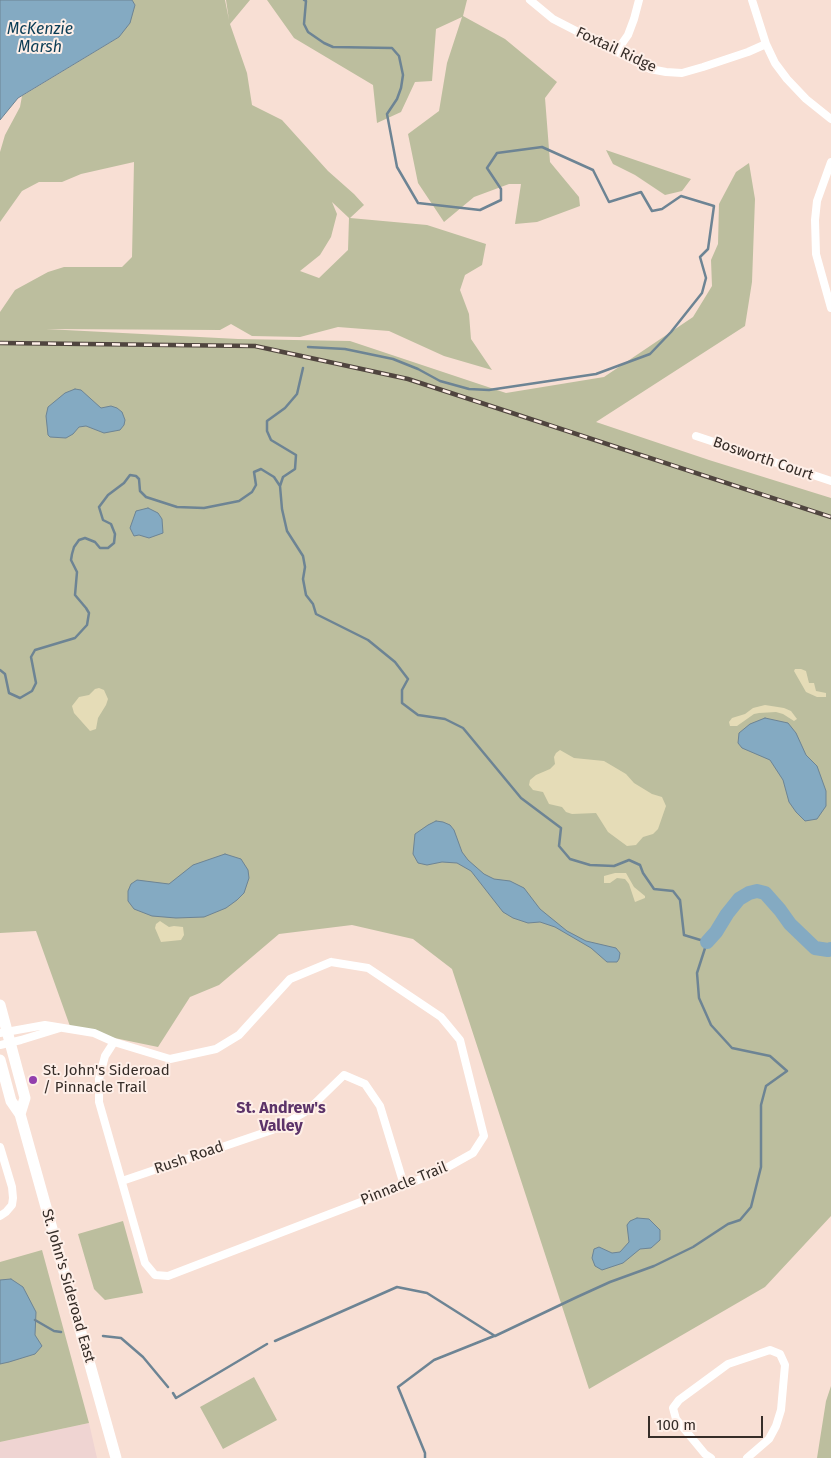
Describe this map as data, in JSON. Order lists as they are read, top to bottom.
{
  "streets": {
    "main road": ["St. John's Sideroad East"],
    "street": [
      "Foxtail Ridge",
      "Bosworth Court",
      "Rush Road",
      "Pinnacle Trail"
    ]
  },
  "crossings": [
    ["Rush Road", "Pinnacle Trail"],
    ["Pinnacle Trail", "St. John's Sideroad East"]
  ],
  "districts": ["St. Andrew's Valley"],
  "water": ["McKenzie Marsh"],
  "places": ["St. John's Sideroad / Pinnacle Trail"],
  "scale_bar": "100 m"
}
